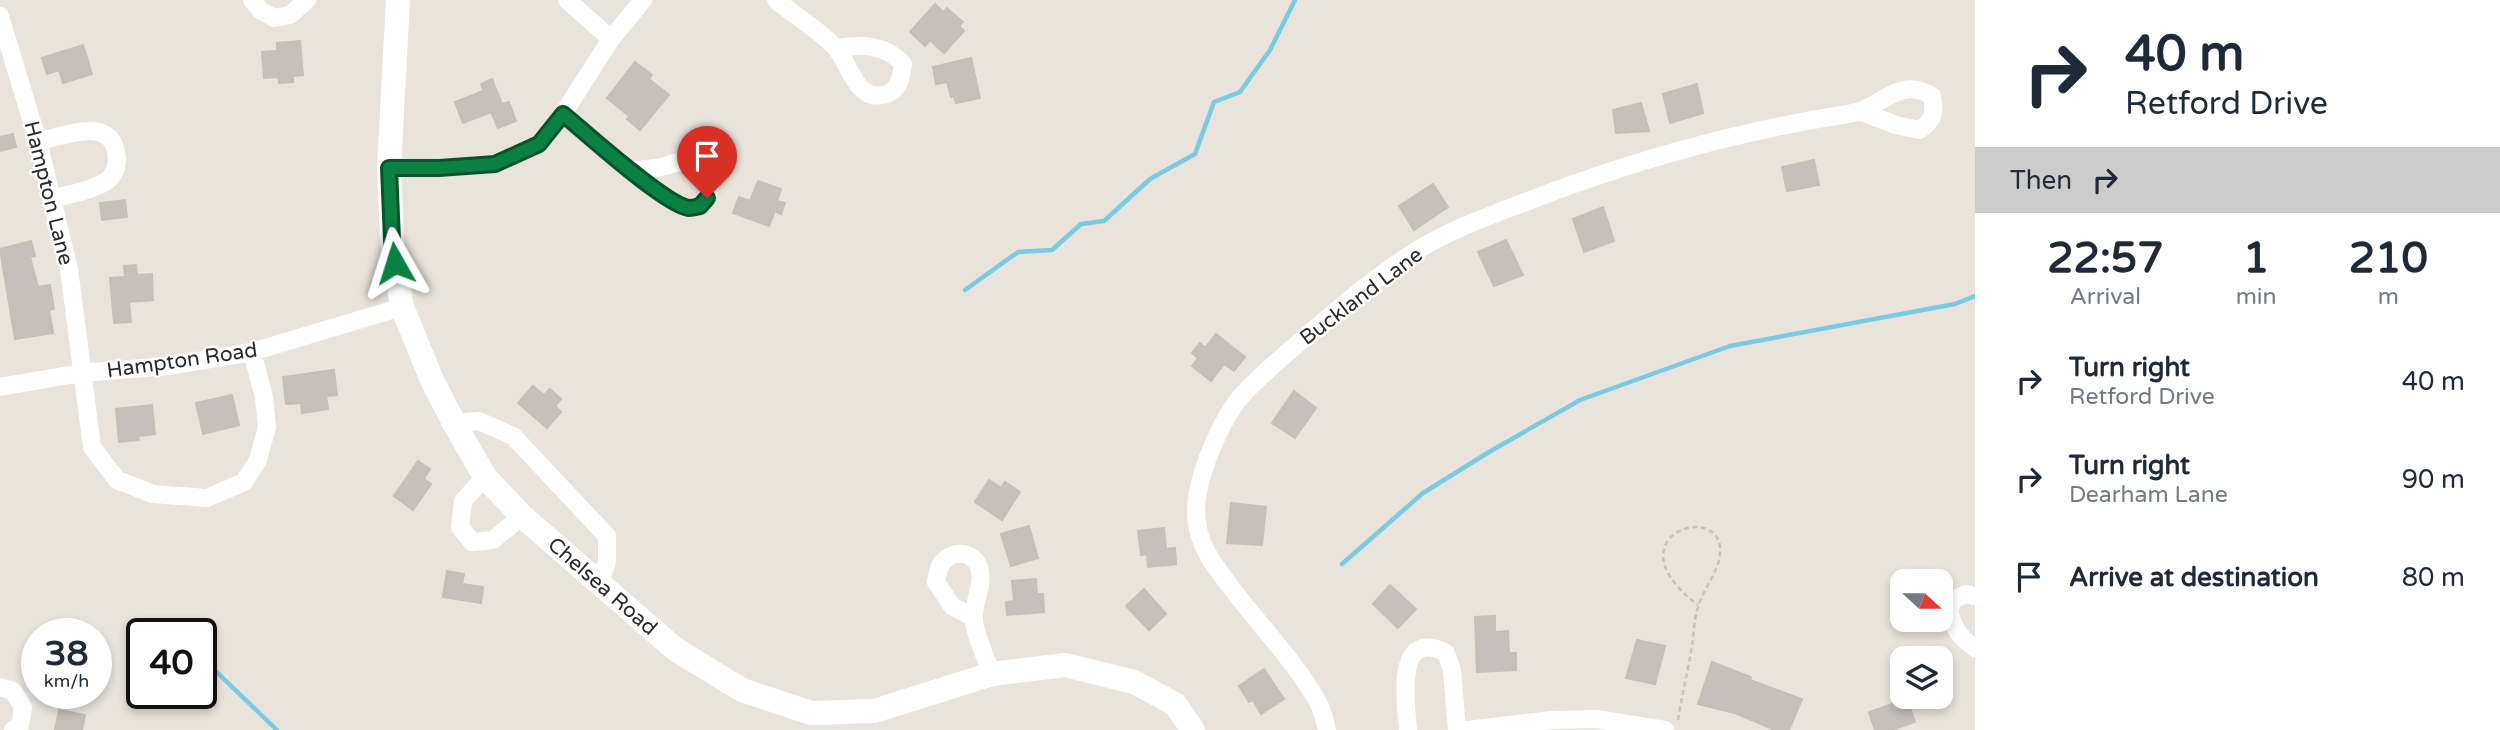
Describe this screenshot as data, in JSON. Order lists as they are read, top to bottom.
{
  "streets": {
    "street": [
      "Hampton Lane",
      "Buckland Lane",
      "Hampton Road",
      "Chelsea Road"
    ]
  },
  "crossings": [
    ["Hampton Lane", "Hampton Road"],
    ["Hampton Road", "Chelsea Road"]
  ],
  "north": "right",
  "page": {
    "turn": ["40 m", "Retford Drive"],
    "then": "Then",
    "eta": [
      "22:57",
      "Arrival",
      "1",
      "min",
      "210",
      "m"
    ],
    "list": [
      {
        "name": "Turn right",
        "note": "Retford Drive",
        "value": "40 m"
      },
      {
        "name": "Turn right",
        "note": "Dearham Lane",
        "value": "90 m"
      },
      {
        "name": "Arrive at destination",
        "value": "80 m"
      }
    ],
    "speed": "38 km/h",
    "limit": "40"
  }
}
